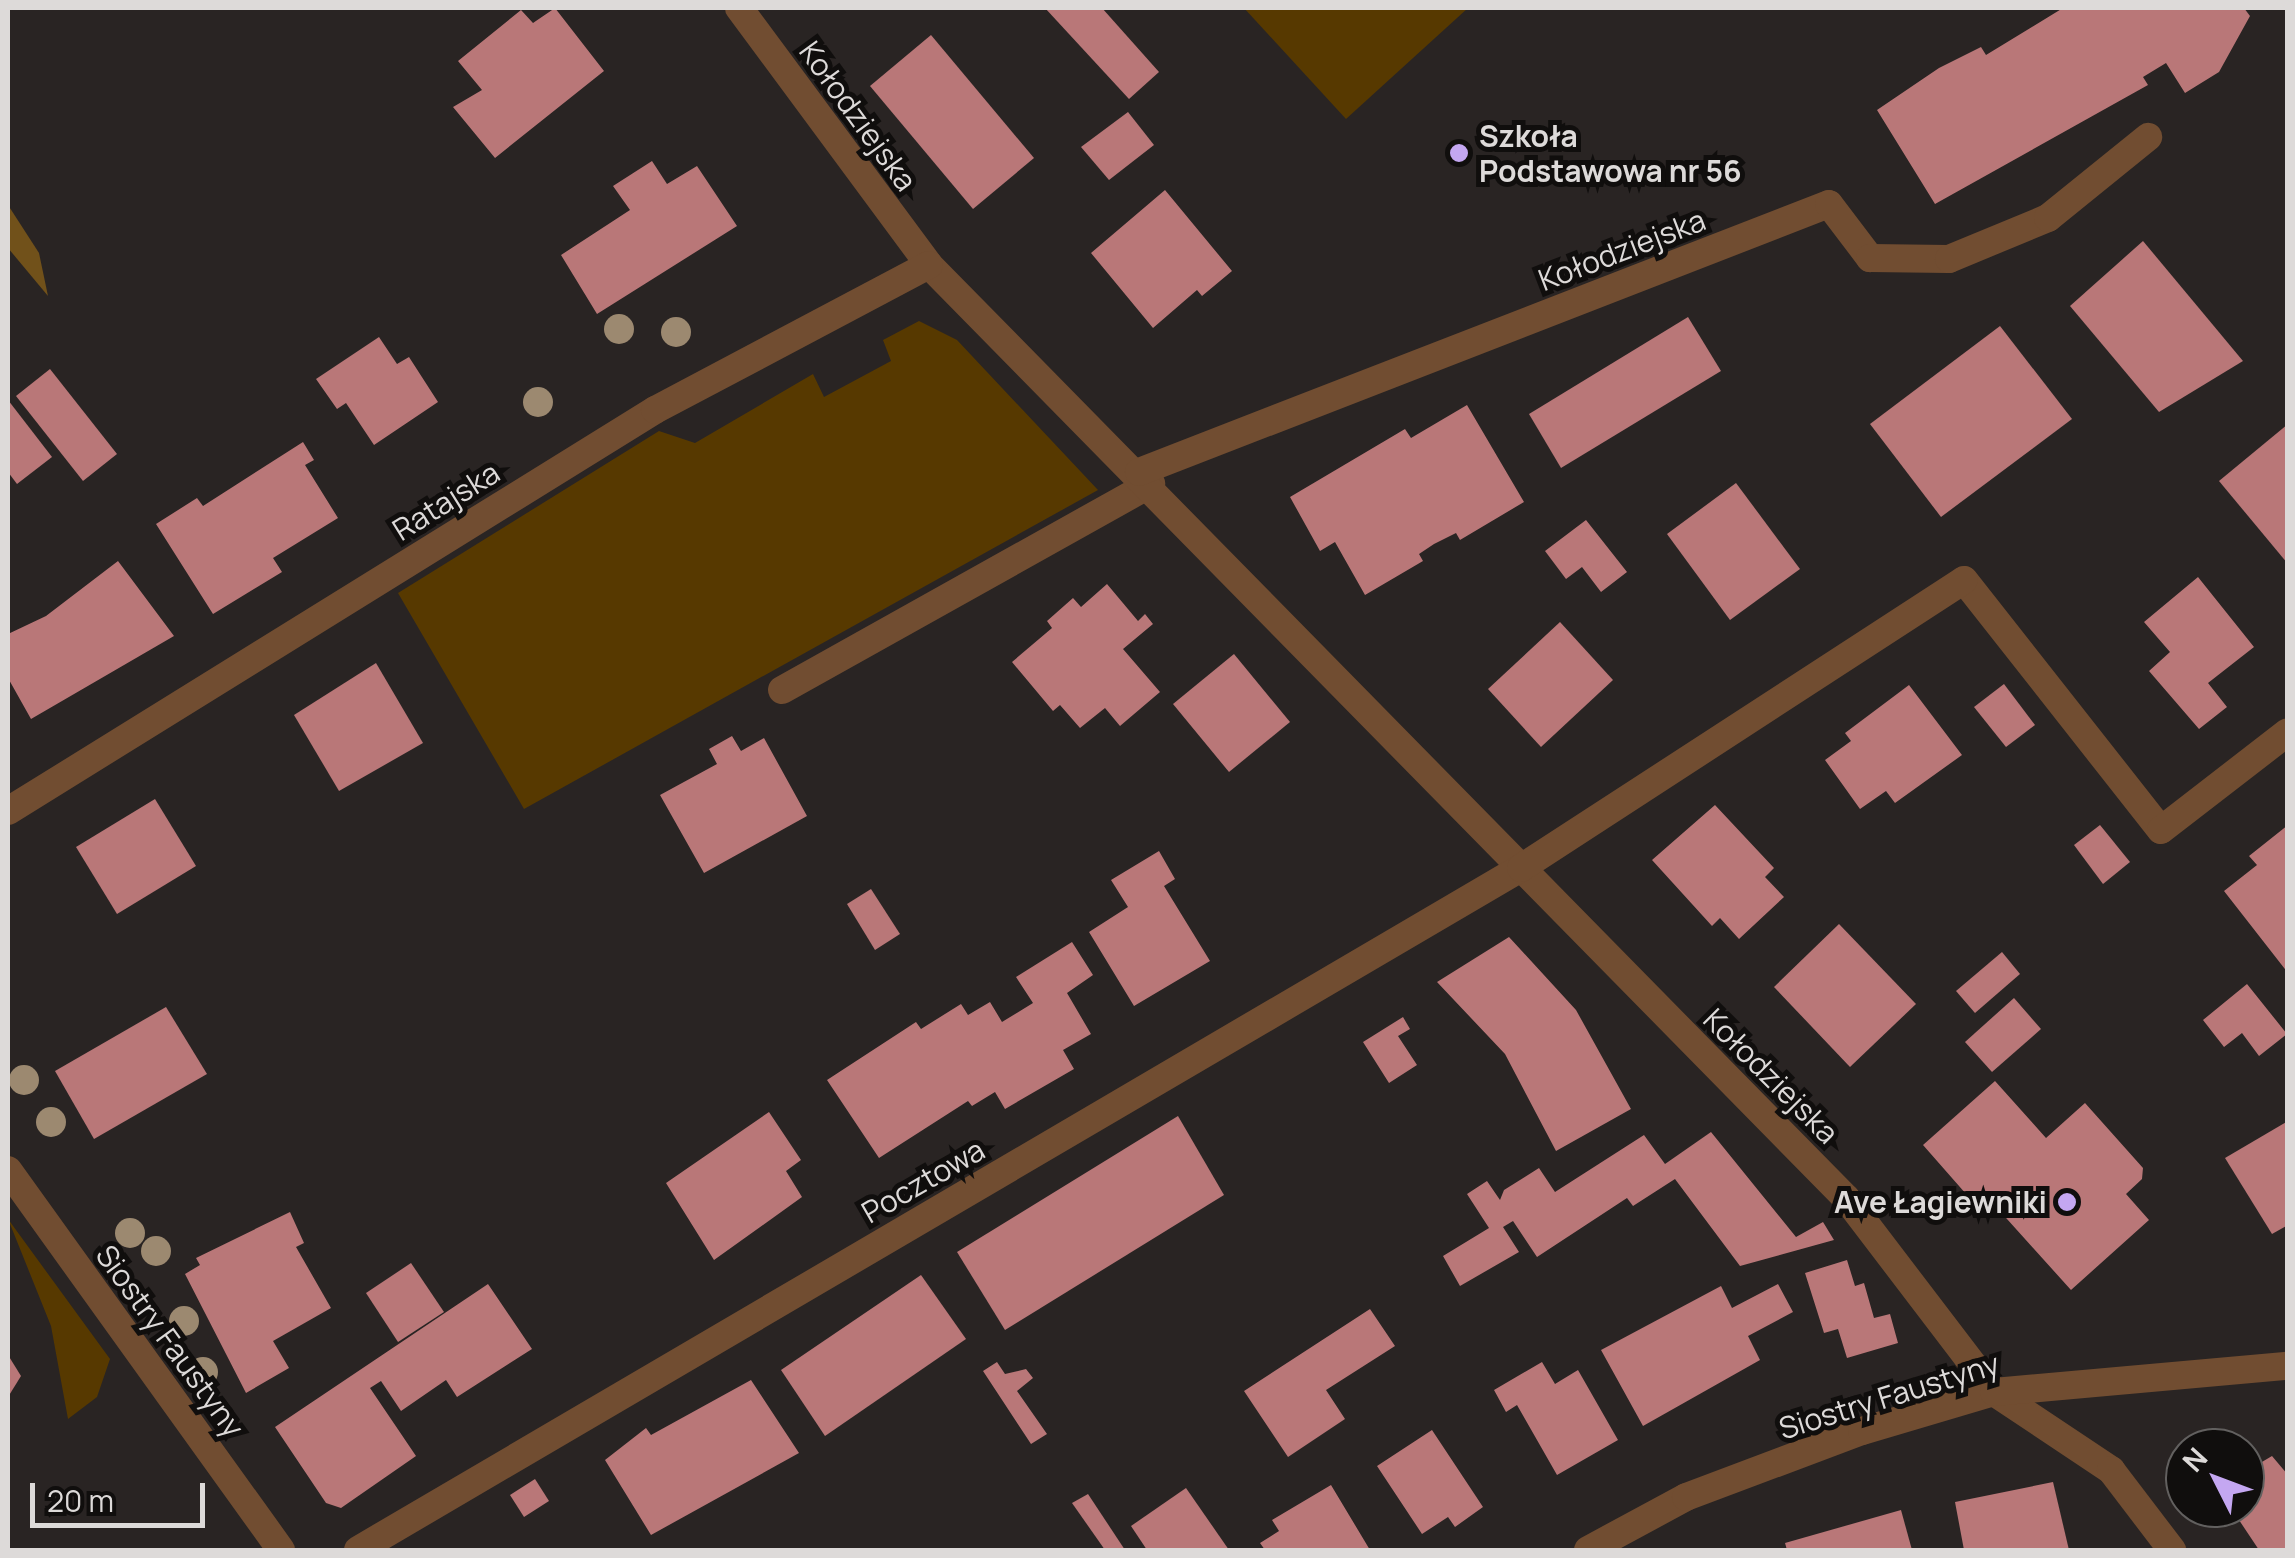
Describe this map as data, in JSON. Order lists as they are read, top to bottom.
{
  "streets": {
    "street": [
      "Kołodziejska",
      "Ratajska",
      "Pocztowa",
      "Siostry Faustyny"
    ]
  },
  "crossings": [
    ["Kołodziejska", "Ratajska"],
    ["Kołodziejska", "Pocztowa"],
    ["Kołodziejska", "Siostry Faustyny"]
  ],
  "places": ["Szkoła Podstawowa nr 56", "Ave Łagiewniki"],
  "scale_bar": "20 m",
  "north": "top left"
}
